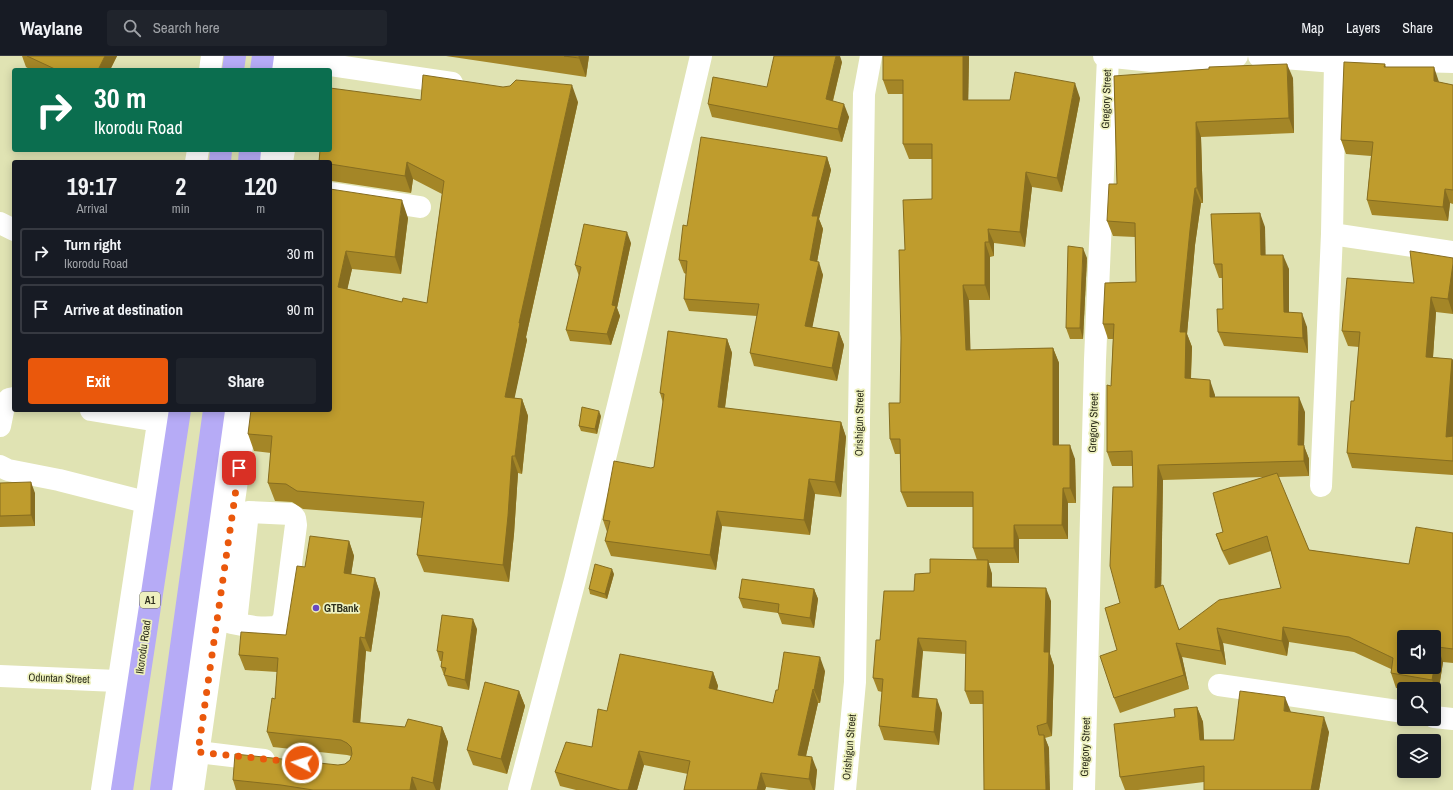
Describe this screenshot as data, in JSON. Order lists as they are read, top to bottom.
{
  "streets": {
    "highway": ["A1", "Ikorodu Road"],
    "street": ["Gregory Street", "Orishigun Street", "Oduntan Street"]
  },
  "crossings": [
    ["Ikorodu Road", "Oduntan Street"]
  ],
  "places": ["GTBank"],
  "page": {
    "header": "Waylane",
    "search": "Search here",
    "nav": ["Map", "Layers", "Share"],
    "turn": ["30 m", "Ikorodu Road"],
    "eta": [
      "19:17",
      "Arrival",
      "2",
      "min",
      "120",
      "m"
    ],
    "list": [
      {
        "name": "Turn right",
        "note": "Ikorodu Road",
        "value": "30 m"
      },
      {
        "name": "Arrive at destination",
        "value": "90 m"
      }
    ],
    "buttons": ["Exit", "Share"]
  }
}
